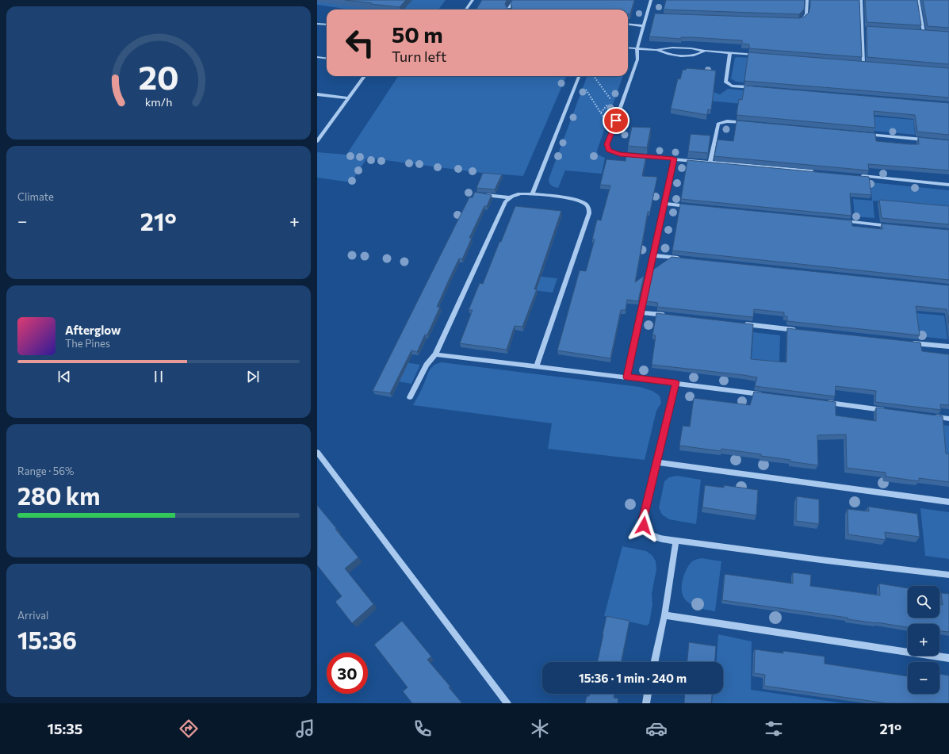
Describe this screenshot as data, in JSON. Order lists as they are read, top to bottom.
{
  "page": {
    "turn": ["50 m", "Turn left"],
    "tile": [
      "Climate",
      ["Range · 56%", "280 km"],
      ["Arrival", "15:36"]
    ],
    "heat": ["−", "21°", "+"],
    "song": ["Afterglow", "The Pines"],
    "map_buttons": ["+", "−"],
    "limit": "30",
    "trip": "15:36 · 1 min · 240 m",
    "tabs": ["15:35", "21°"],
    "gauge": ["20", "km/h"]
  }
}
